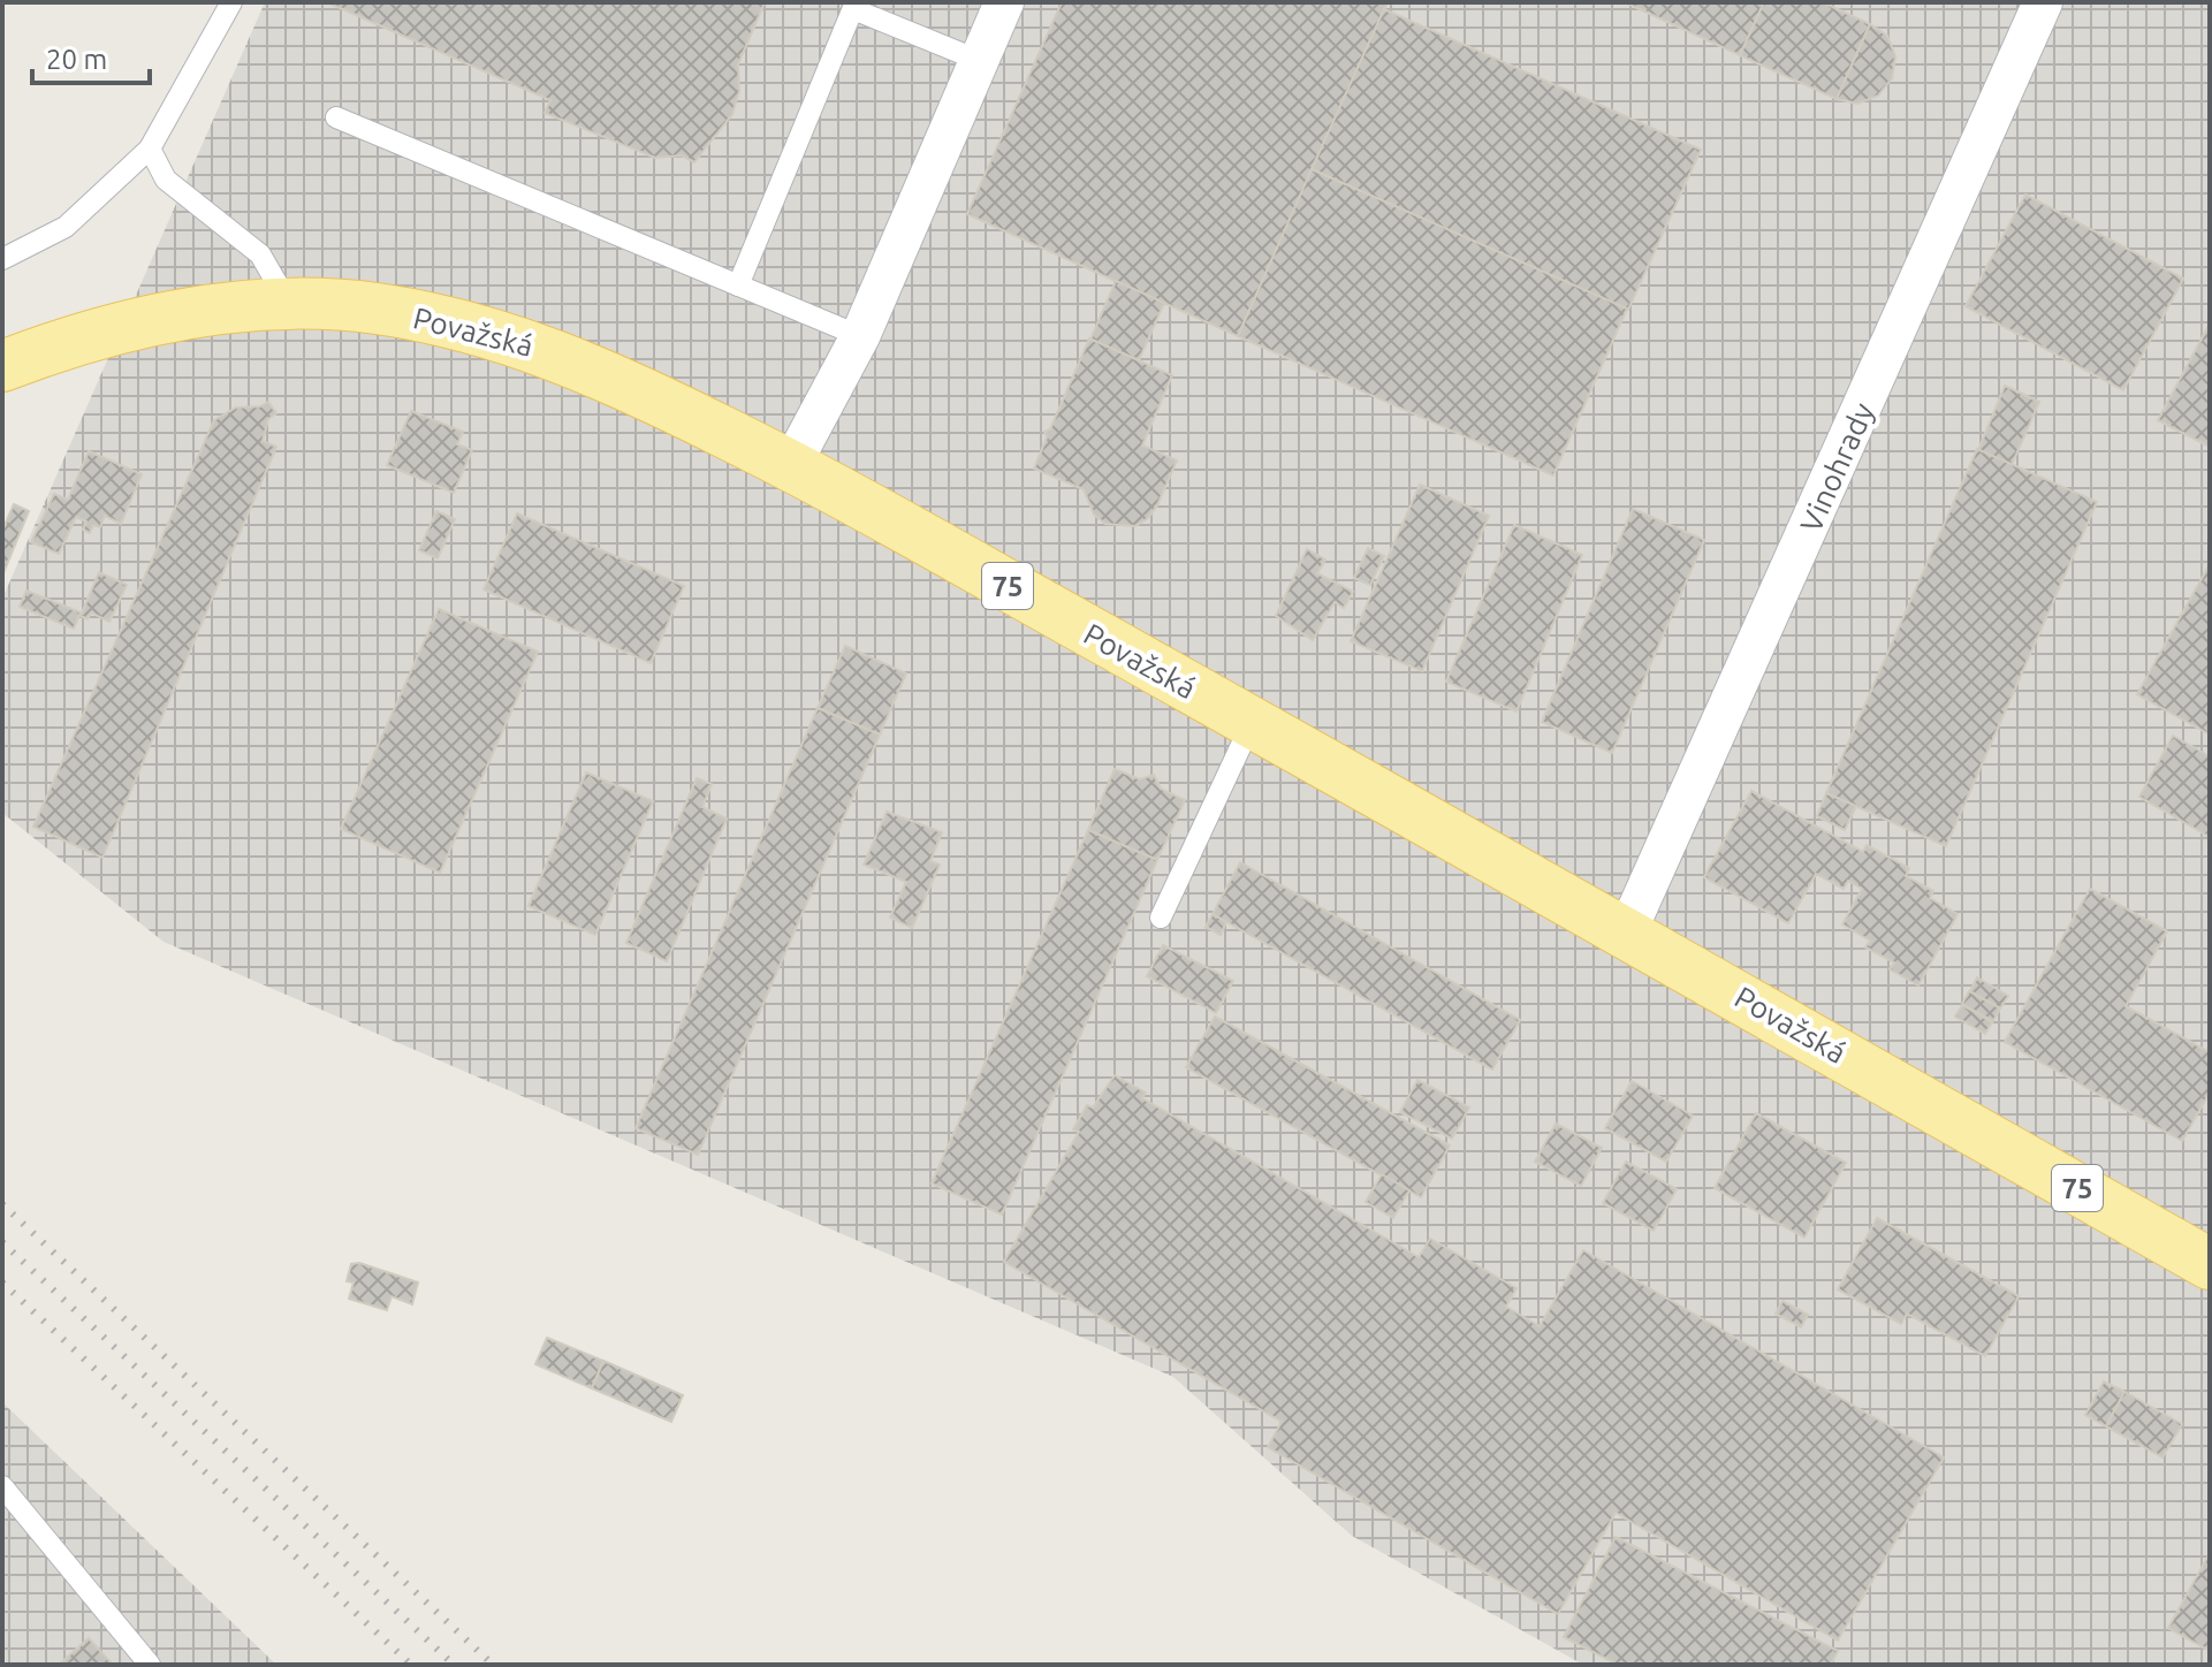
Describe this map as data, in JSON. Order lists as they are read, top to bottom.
{
  "streets": {
    "main road": ["Považská", "75"],
    "street": ["Vinohrady"]
  },
  "crossings": [
    ["Považská", "Vinohrady"]
  ],
  "scale_bar": "20 m"
}
